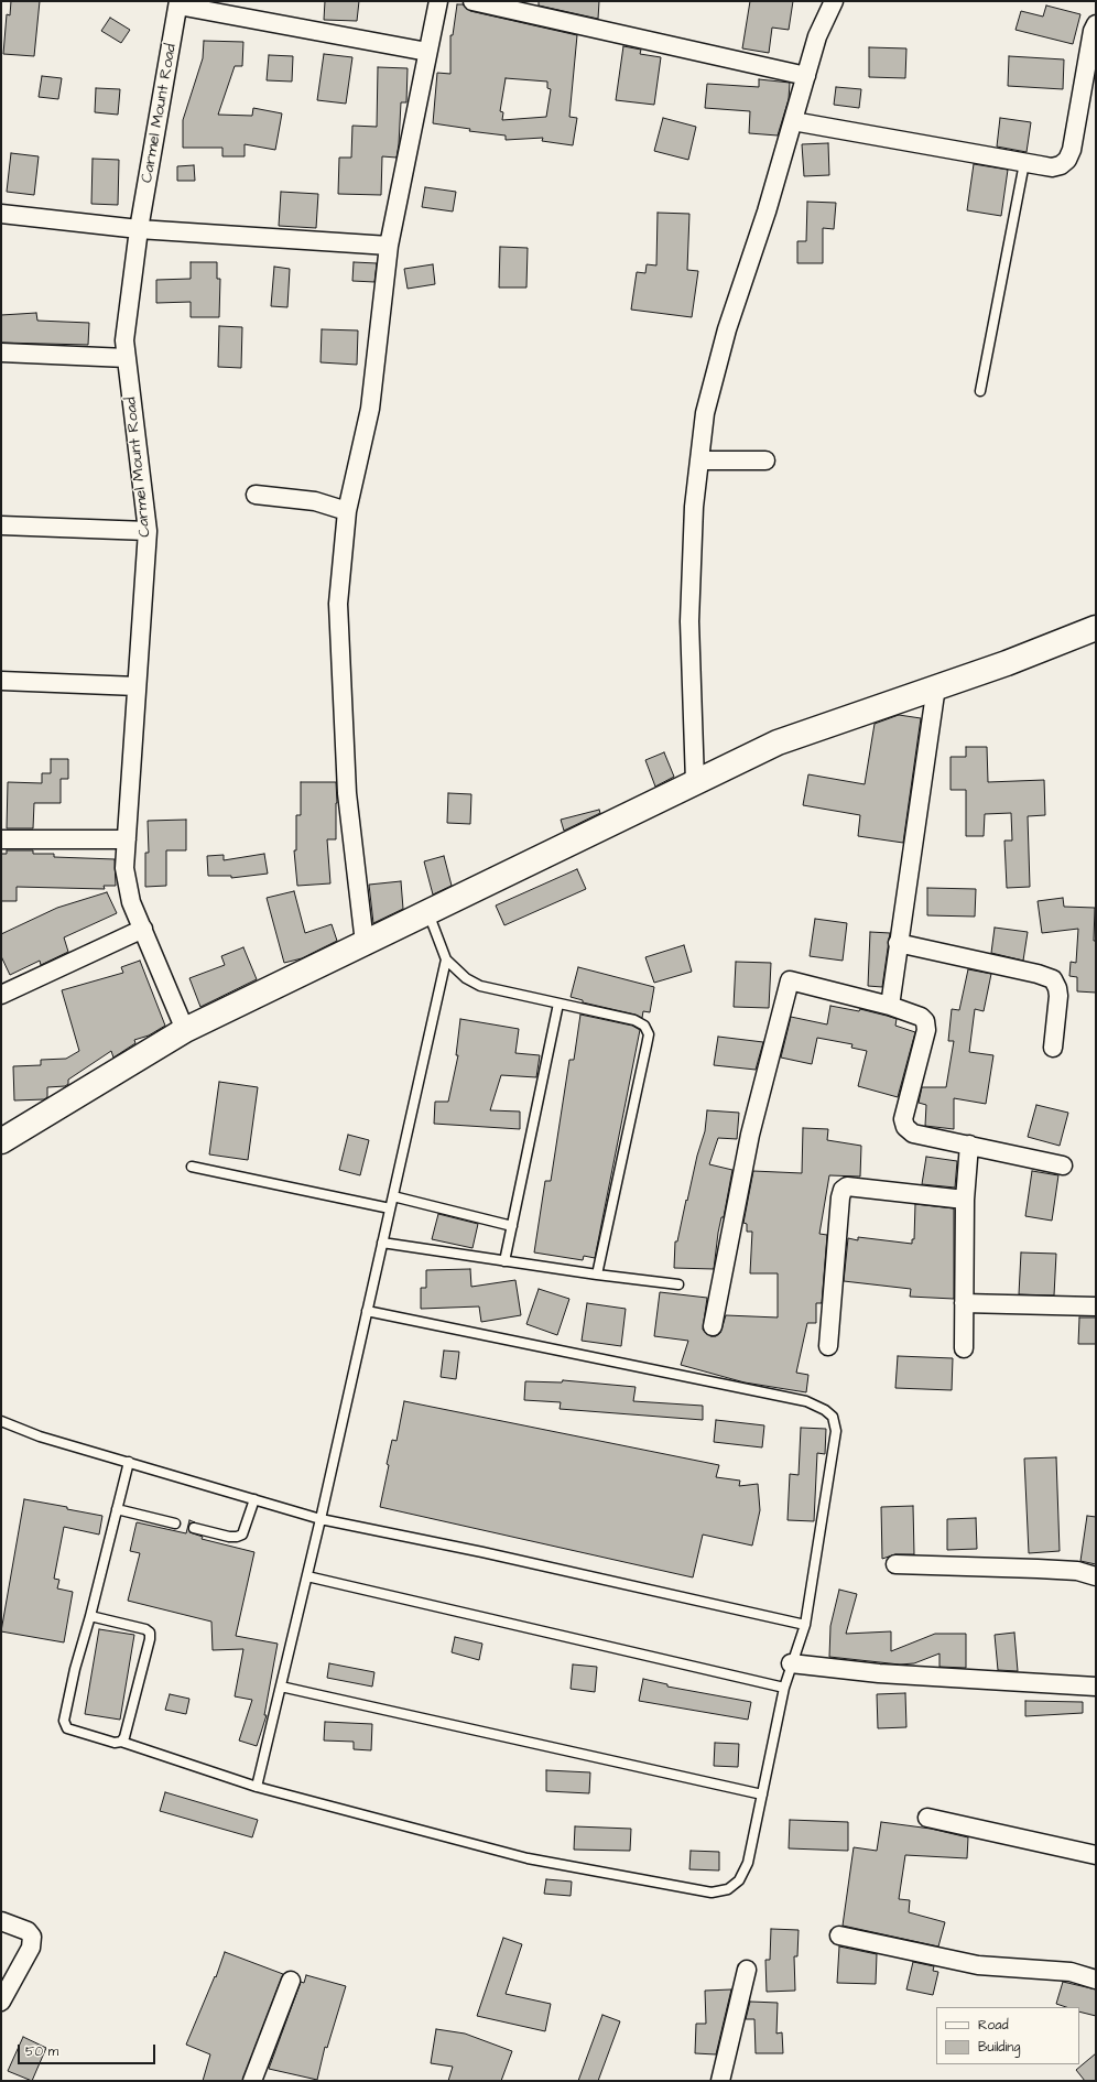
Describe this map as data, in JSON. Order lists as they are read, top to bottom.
{
  "streets": {
    "street": ["Carmel Mount Road"]
  },
  "legend": ["Road", "Building"],
  "scale_bar": "50 m"
}
